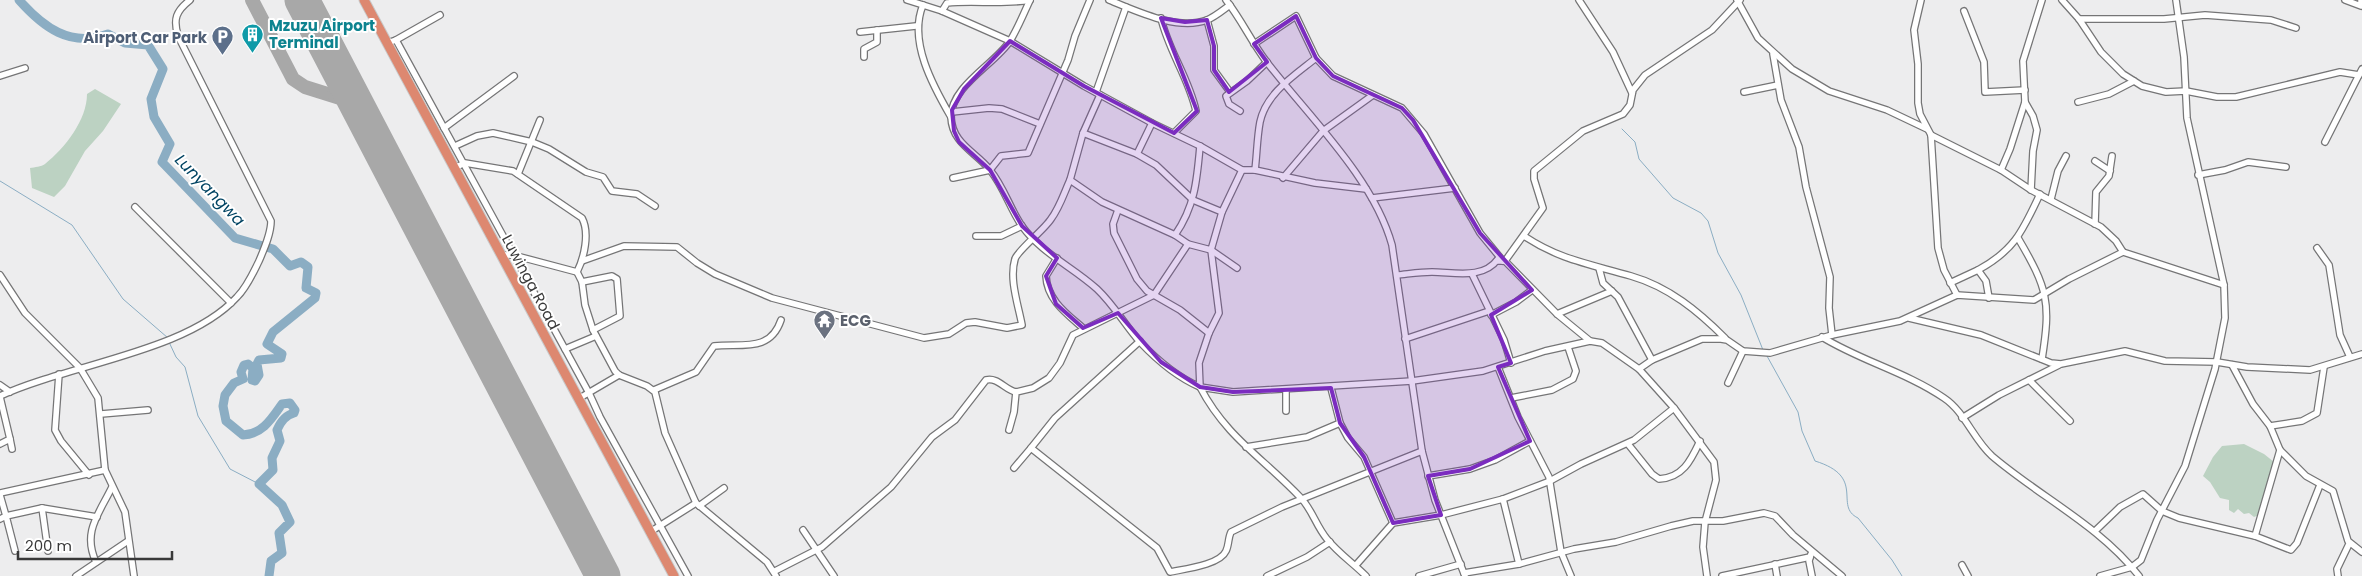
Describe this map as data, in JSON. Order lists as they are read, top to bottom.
{
  "streets": {
    "highway": ["Luwinga Road"]
  },
  "water": ["Lunyangwa"],
  "places": {
    "building": ["Mzuzu Airport Terminal"],
    "parking": ["Airport Car Park"],
    "temple": ["ECG"]
  },
  "scale_bar": "200 m"
}
